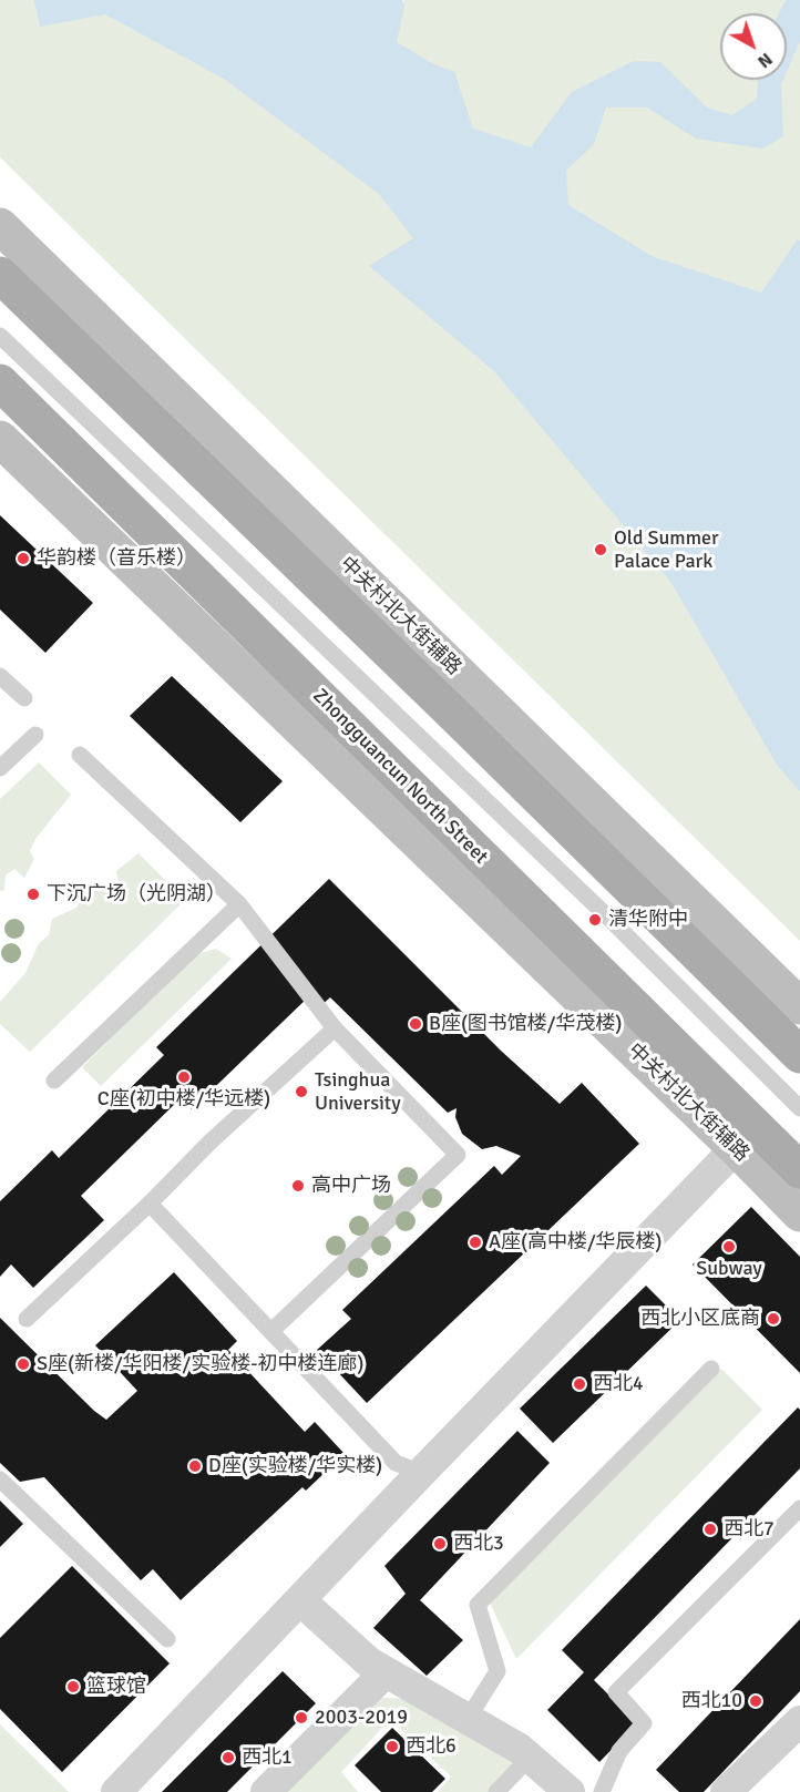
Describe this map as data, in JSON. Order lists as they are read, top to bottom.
{
  "streets": {
    "main road": ["Zhongguancun North Street"],
    "street": ["中关村北大街辅路"]
  },
  "places": [
    "Old Summer Palace Park",
    "华韵楼（音乐楼）",
    "下沉广场（光阴湖）",
    "清华附中",
    "B座(图书馆楼/华茂楼)",
    "C座(初中楼/华远楼)",
    "Tsinghua University",
    "高中广场",
    "A座(高中楼/华辰楼)",
    "Subway",
    "西北小区底商",
    "S座(新楼/华阳楼/实验楼-初中楼连廊)",
    "西北4",
    "D座(实验楼/华实楼)",
    "西北7",
    "西北3",
    "篮球馆",
    "西北10",
    "2003-2019",
    "西北6",
    "西北1"
  ],
  "north": "bottom right"
}
